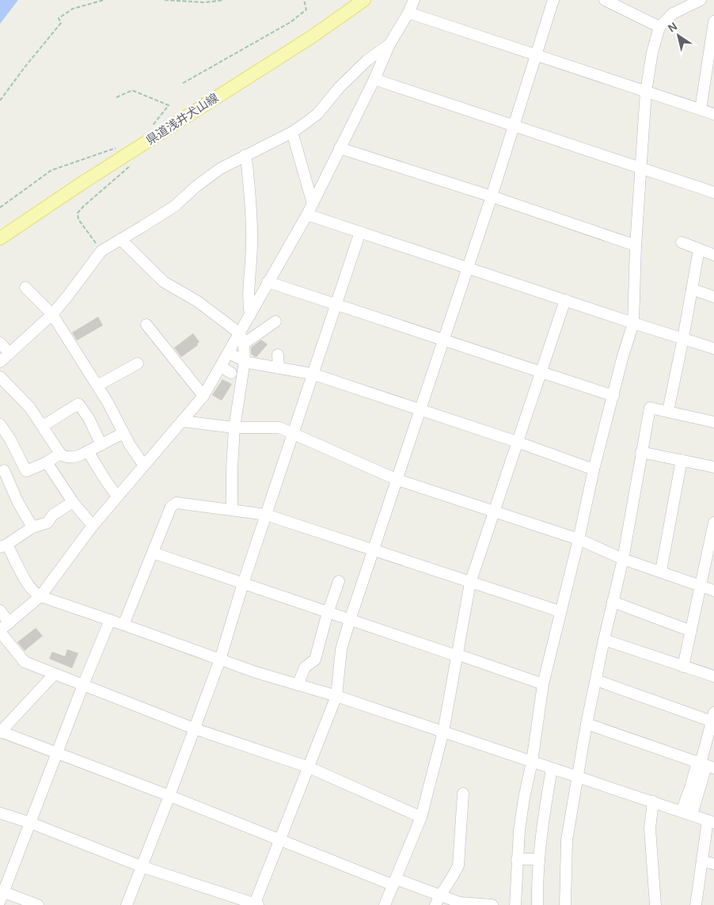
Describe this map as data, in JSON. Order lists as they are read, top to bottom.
{
  "streets": {
    "main road": ["県道浅井犬山線"]
  },
  "north": "top left"
}
